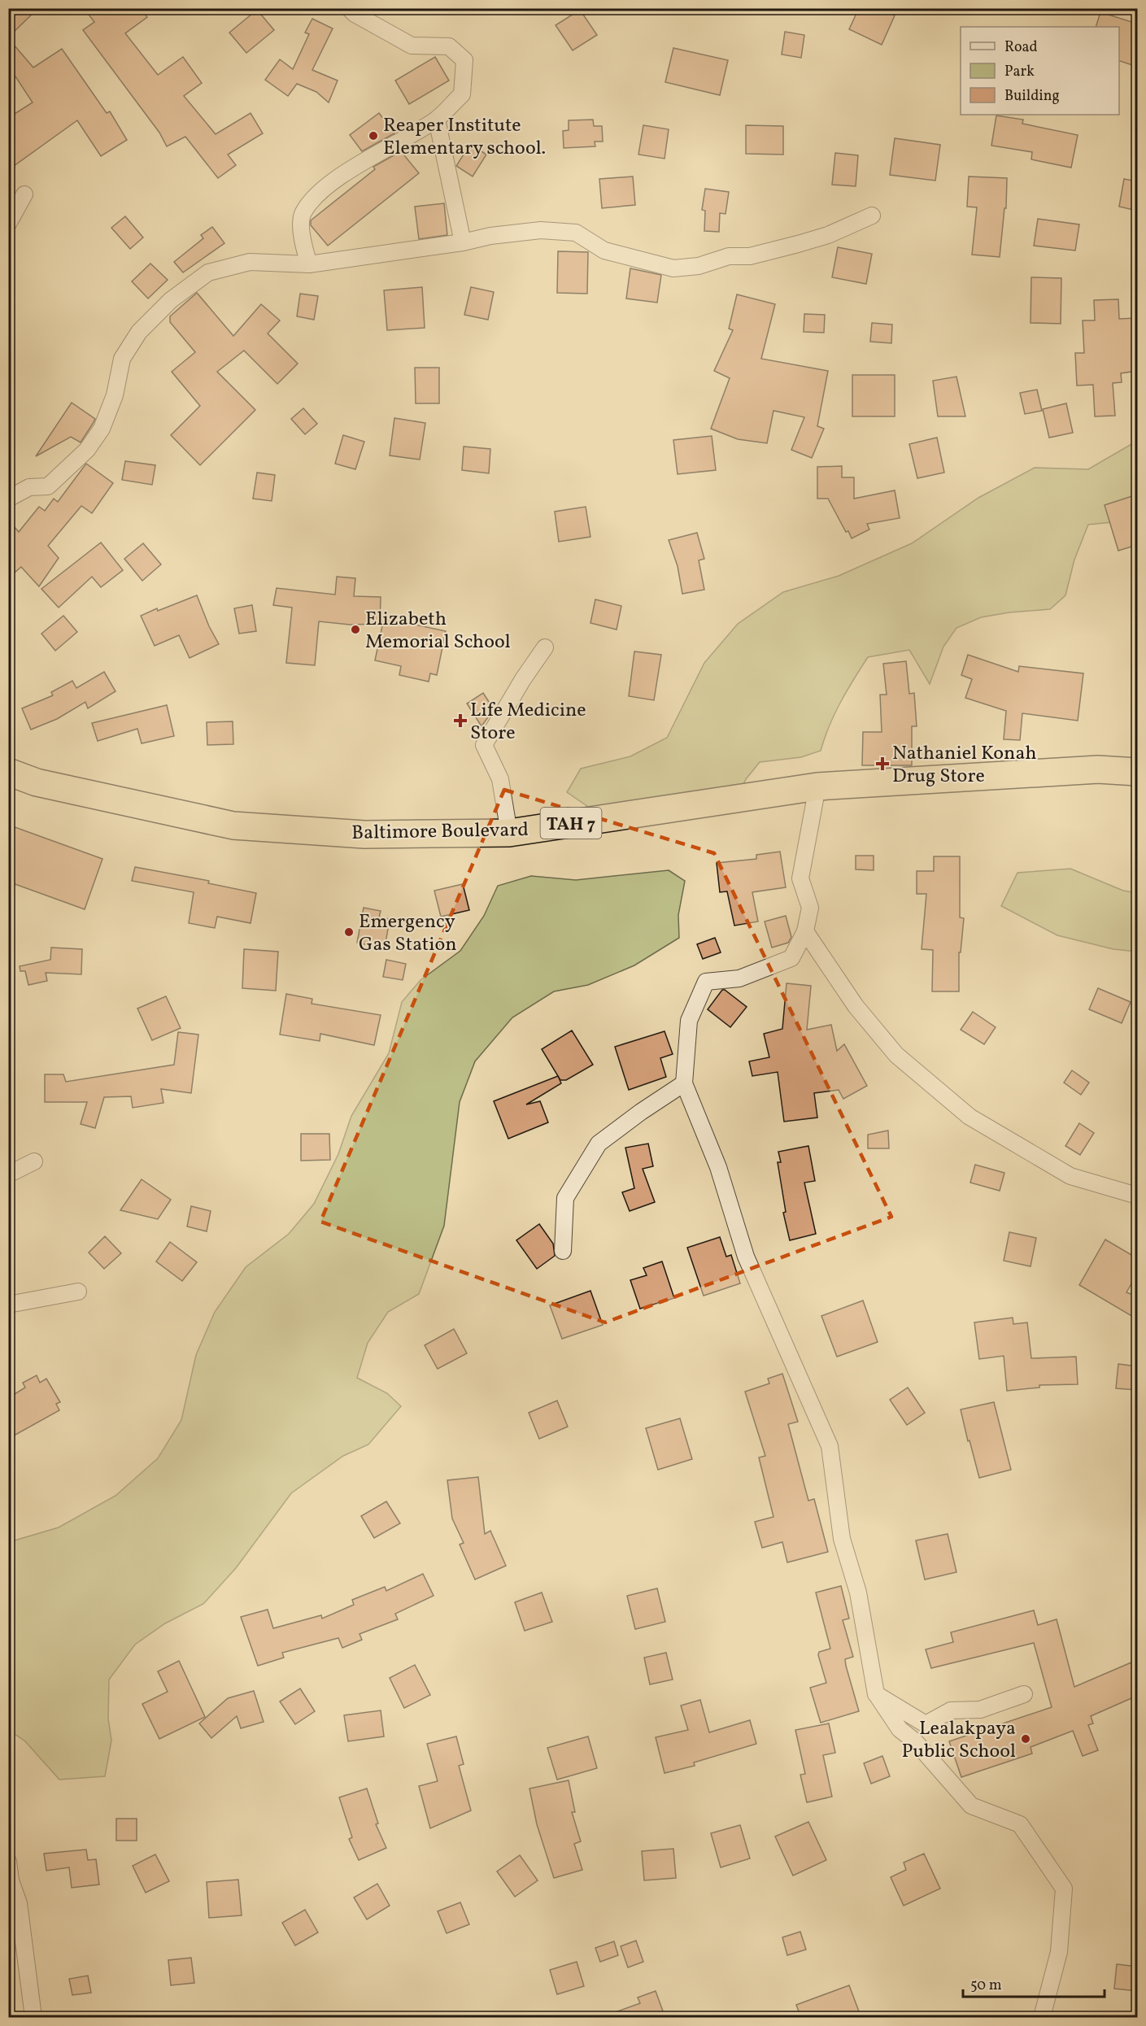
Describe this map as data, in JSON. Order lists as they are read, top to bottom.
{
  "streets": {
    "highway": ["TAH 7", "Baltimore Boulevard"]
  },
  "places": {
    "other": [
      "Reaper Institute Elementary school.",
      "Elizabeth Memorial School",
      "Emergency Gas Station",
      "Lealakpaya Public School"
    ],
    "health": ["Life Medicine Store", "Nathaniel Konah Drug Store"]
  },
  "legend": ["Road", "Park", "Building"],
  "scale_bar": "50 m"
}
